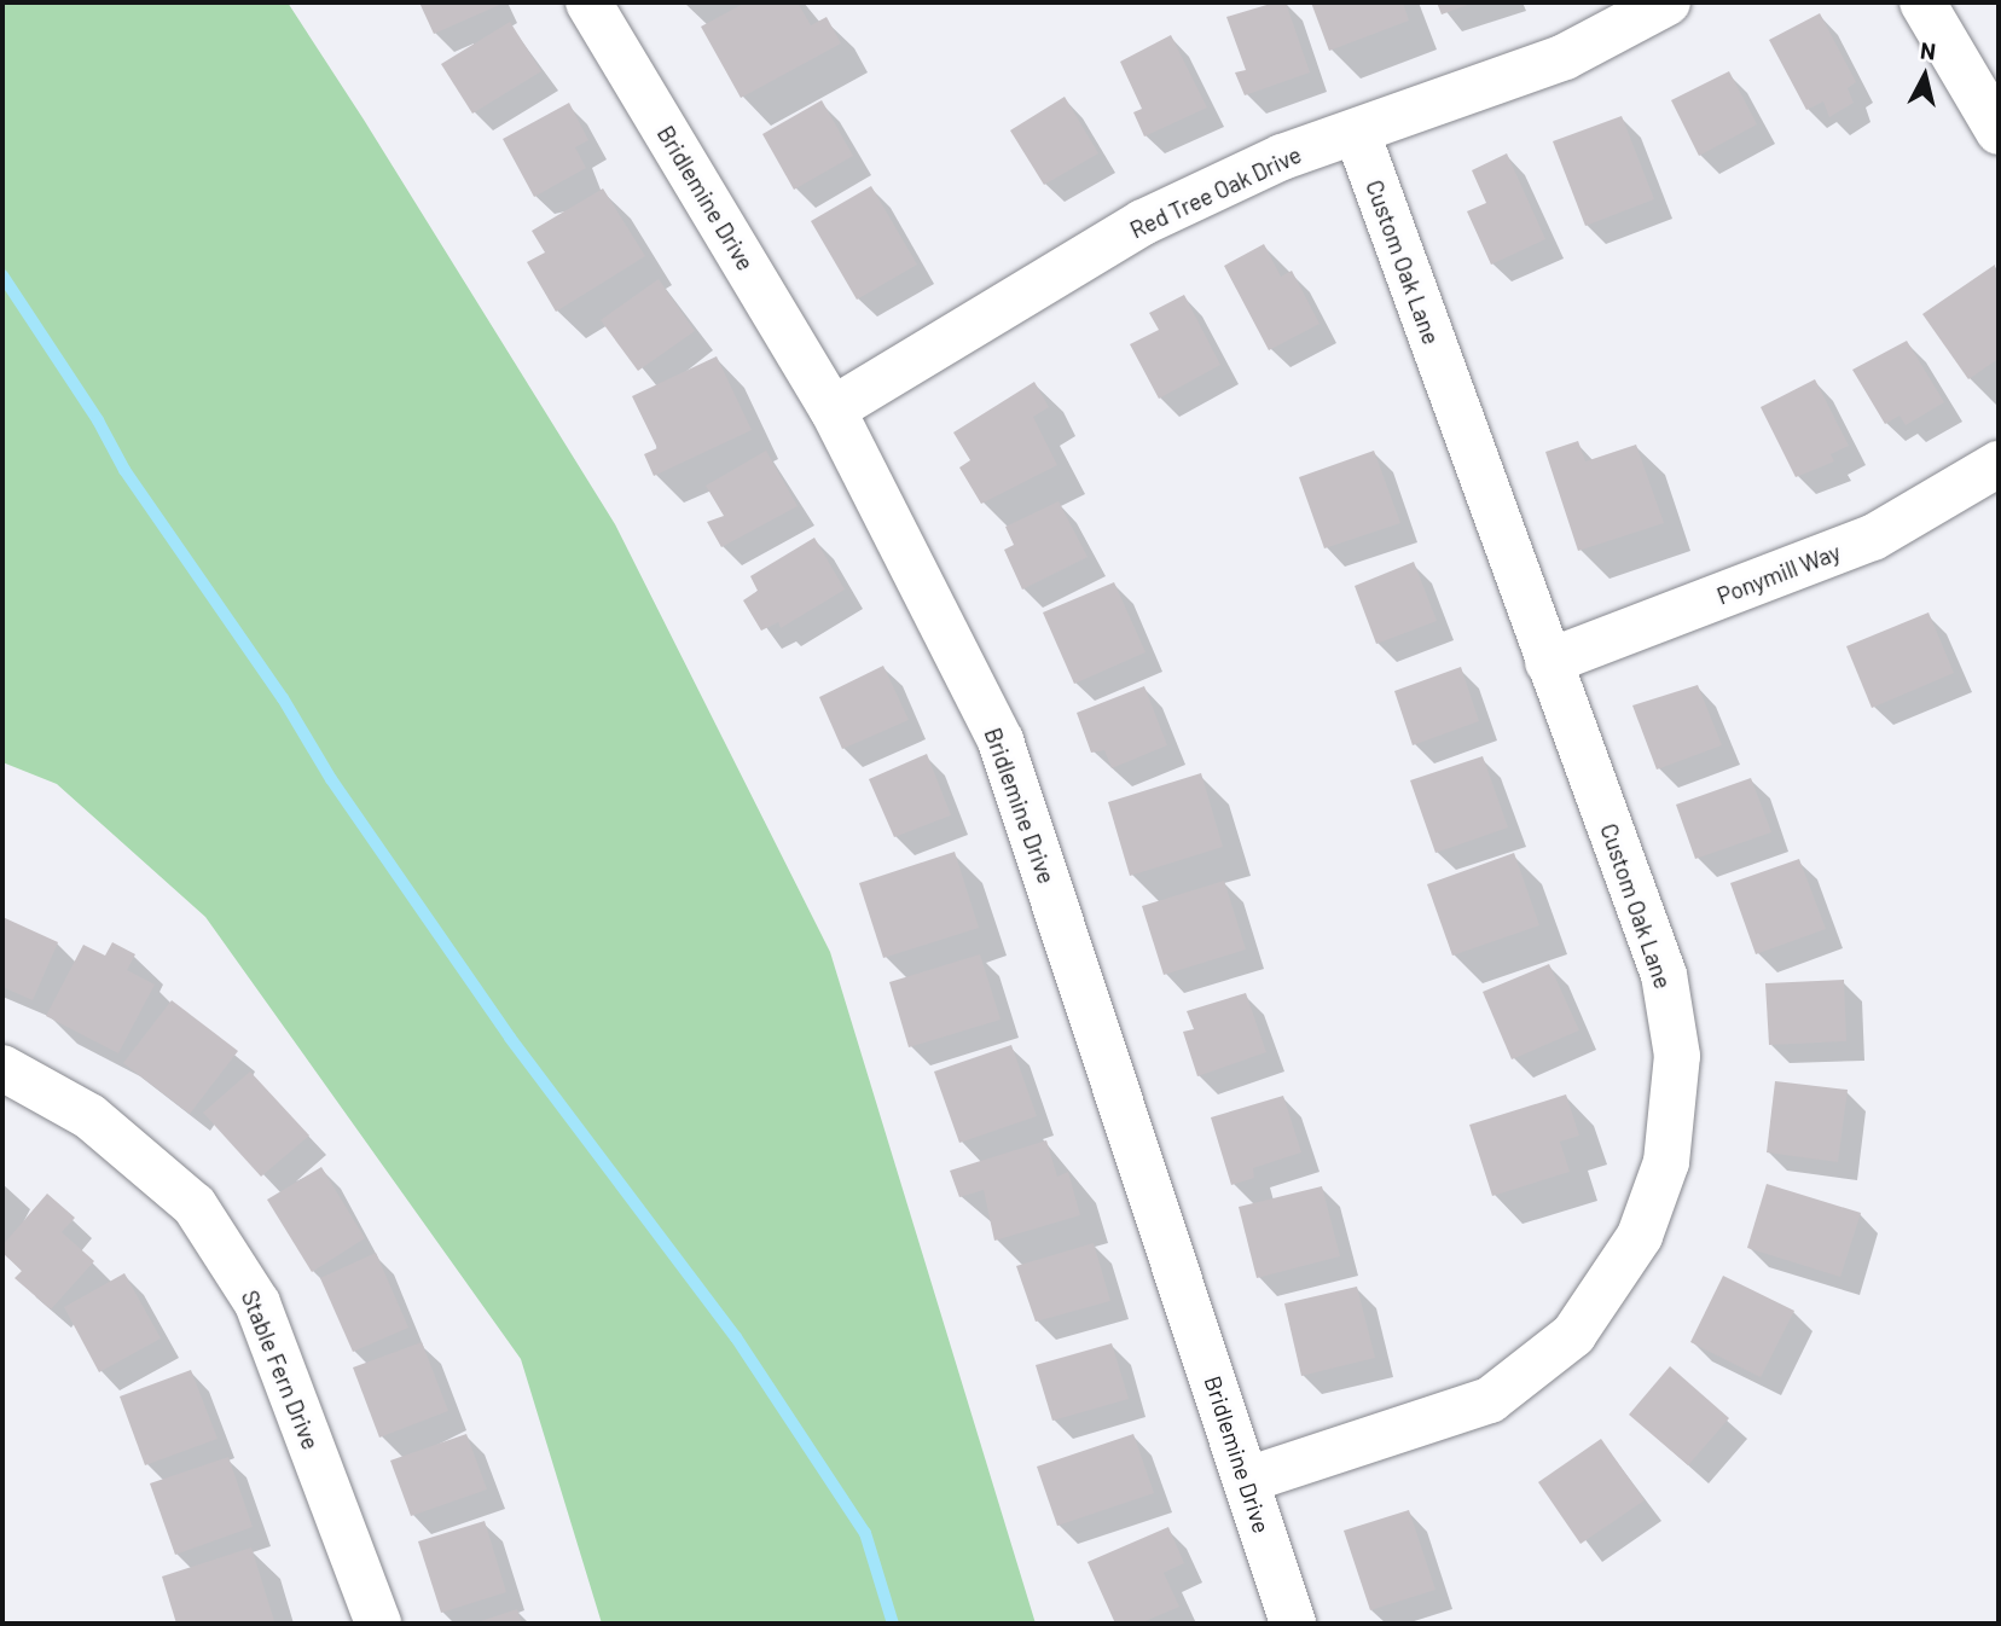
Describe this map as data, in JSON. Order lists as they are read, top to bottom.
{
  "streets": {
    "street": [
      "Red Tree Oak Drive",
      "Bridlemine Drive",
      "Custom Oak Lane",
      "Ponymill Way",
      "Stable Fern Drive"
    ]
  },
  "crossings": [
    ["Red Tree Oak Drive", "Bridlemine Drive"],
    ["Red Tree Oak Drive", "Custom Oak Lane"],
    ["Bridlemine Drive", "Custom Oak Lane"],
    ["Custom Oak Lane", "Ponymill Way"]
  ],
  "north": "top"
}
